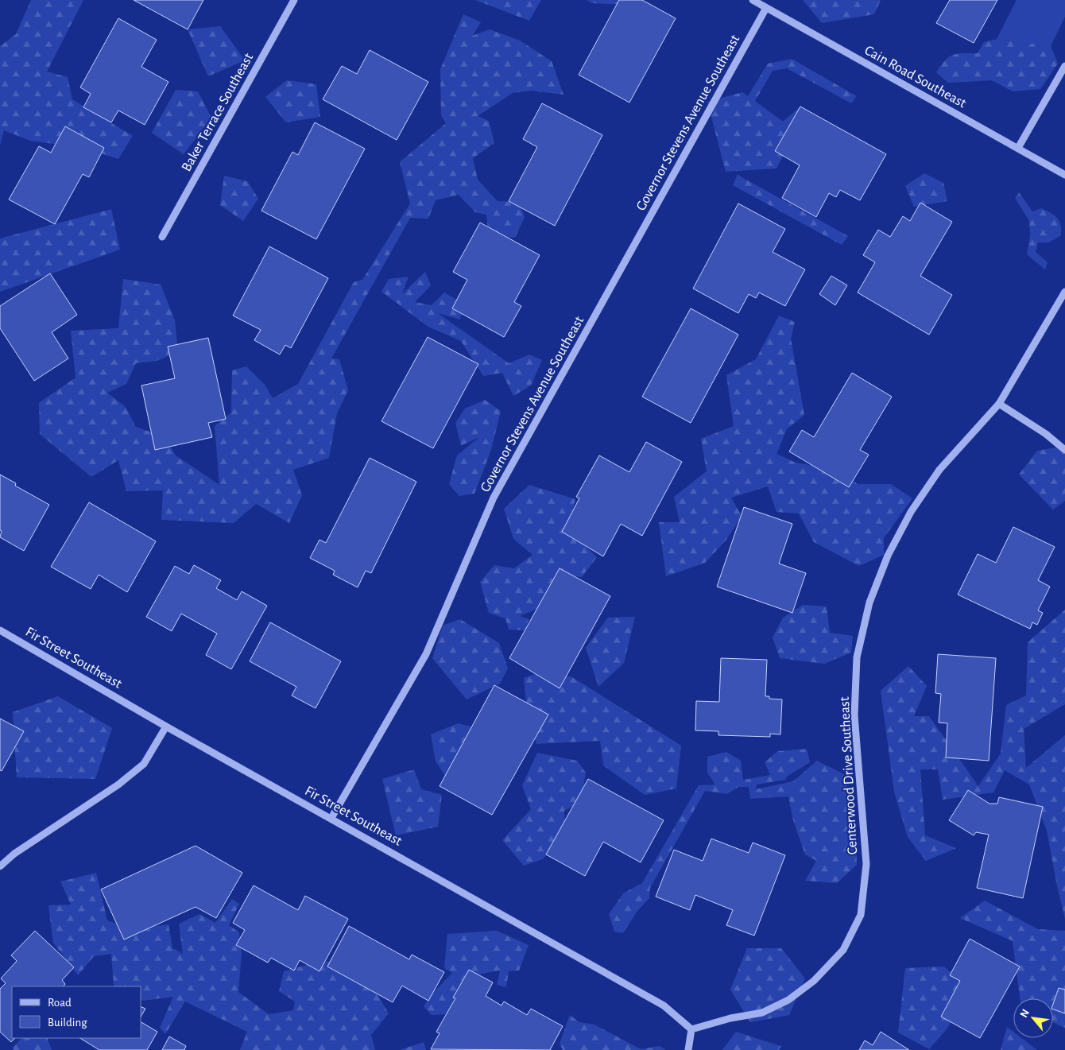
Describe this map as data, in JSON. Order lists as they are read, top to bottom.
{
  "streets": {
    "street": [
      "Cain Road Southeast",
      "Baker Terrace Southeast",
      "Governor Stevens Avenue Southeast",
      "Fir Street Southeast",
      "Centerwood Drive Southeast"
    ]
  },
  "crossings": [
    ["Cain Road Southeast", "Governor Stevens Avenue Southeast"],
    ["Governor Stevens Avenue Southeast", "Fir Street Southeast"],
    ["Fir Street Southeast", "Centerwood Drive Southeast"]
  ],
  "legend": ["Road", "Building"],
  "north": "top left"
}
